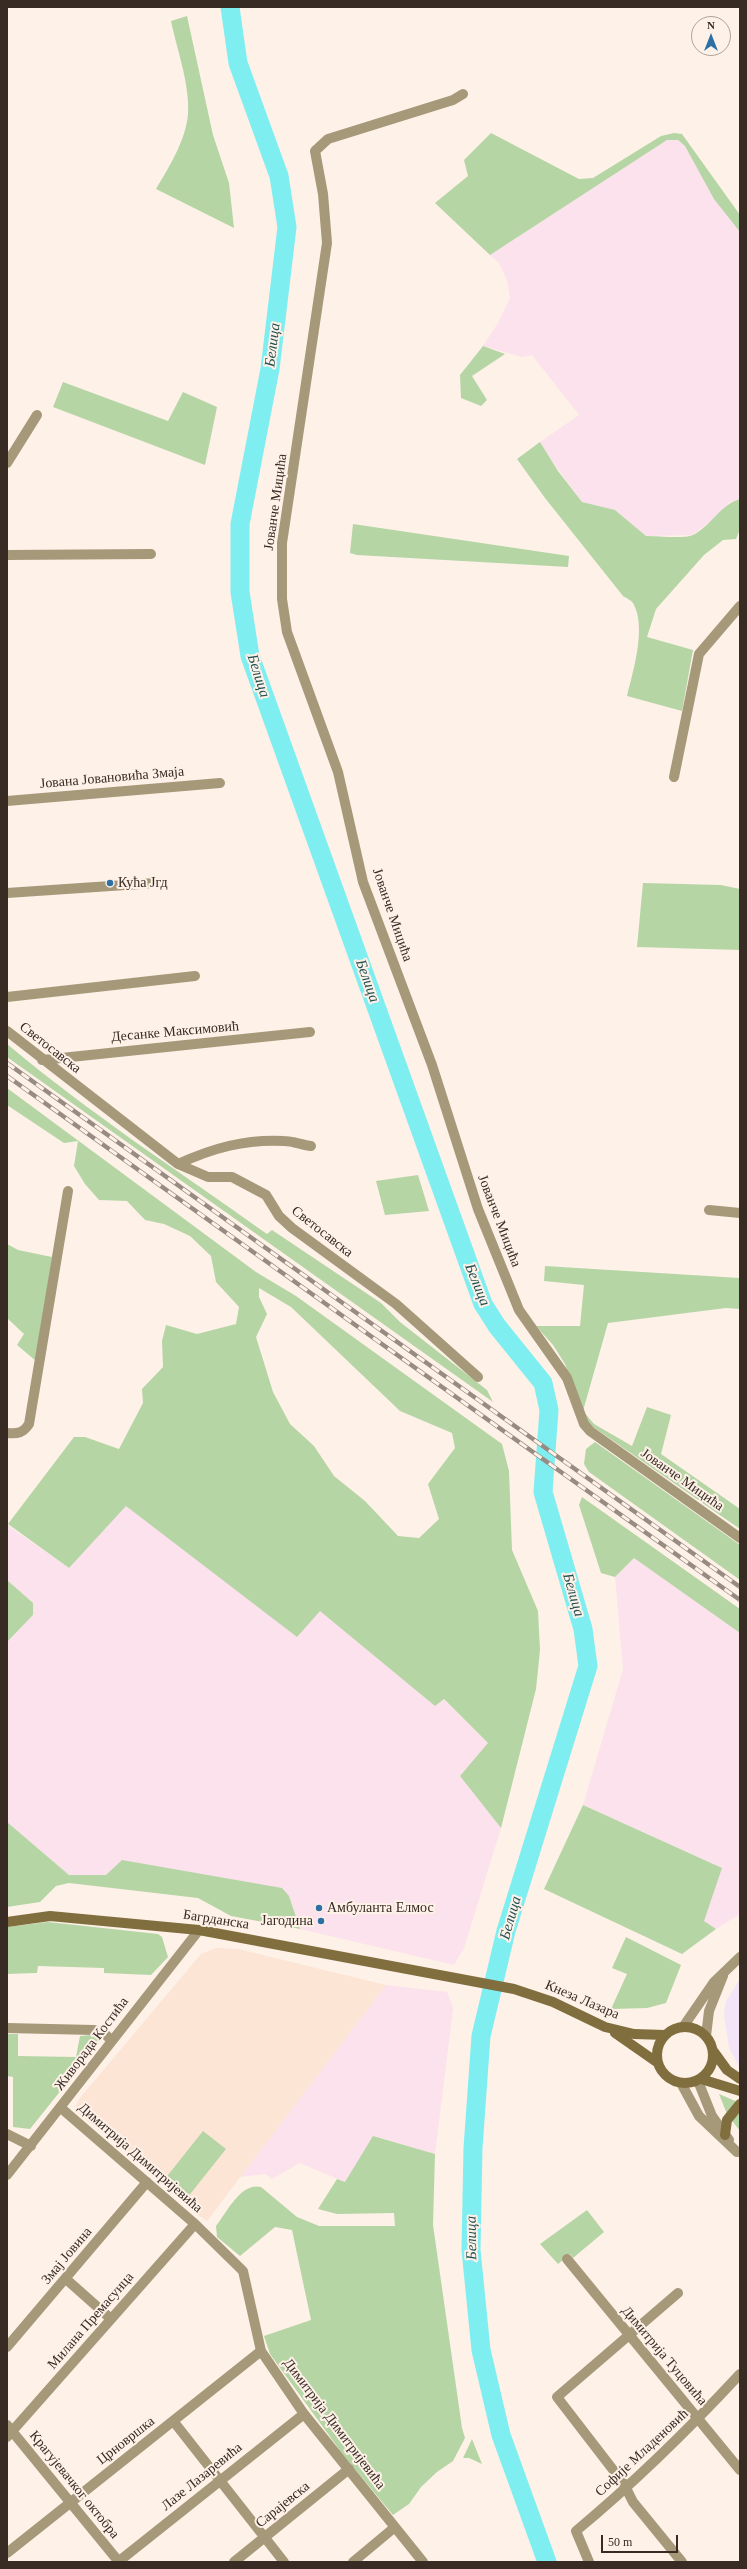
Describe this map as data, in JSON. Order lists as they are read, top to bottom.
{
  "streets": {
    "main road": ["Багрданска", "Кнеза Лазара"],
    "street": [
      "Јованче Мицића",
      "Јована Јовановића Змаја",
      "Десанке Максимовић",
      "Светосавска",
      "Живорада Костића",
      "Димитрија Димитријевића",
      "Змај Јовина",
      "Милана Премасунца",
      "Димитрија Туцовића",
      "Црновршка",
      "Софије Младеновић",
      "Лазе Лазаревића",
      "Крагујевачког октобра",
      "Сарајевска"
    ]
  },
  "crossings": [
    ["Десанке Максимовић", "Светосавска"],
    ["Багрданска", "Кнеза Лазара"],
    ["Багрданска", "Живорада Костића"],
    ["Живорада Костића", "Димитрија Димитријевића"],
    ["Димитрија Димитријевића", "Змај Јовина"],
    ["Димитрија Димитријевића", "Милана Премасунца"],
    ["Димитрија Димитријевића", "Црновршка"],
    ["Димитрија Димитријевића", "Лазе Лазаревића"],
    ["Димитрија Димитријевића", "Сарајевска"],
    ["Милана Премасунца", "Крагујевачког октобра"],
    ["Димитрија Туцовића", "Софије Младеновић"],
    ["Црновршка", "Крагујевачког октобра"],
    ["Лазе Лазаревића", "Крагујевачког октобра"]
  ],
  "water": ["Белица"],
  "places": ["Кућа Јгд", "Амбуланта Елмос", "Јагодина"],
  "scale_bar": "50 m",
  "north": "top"
}
